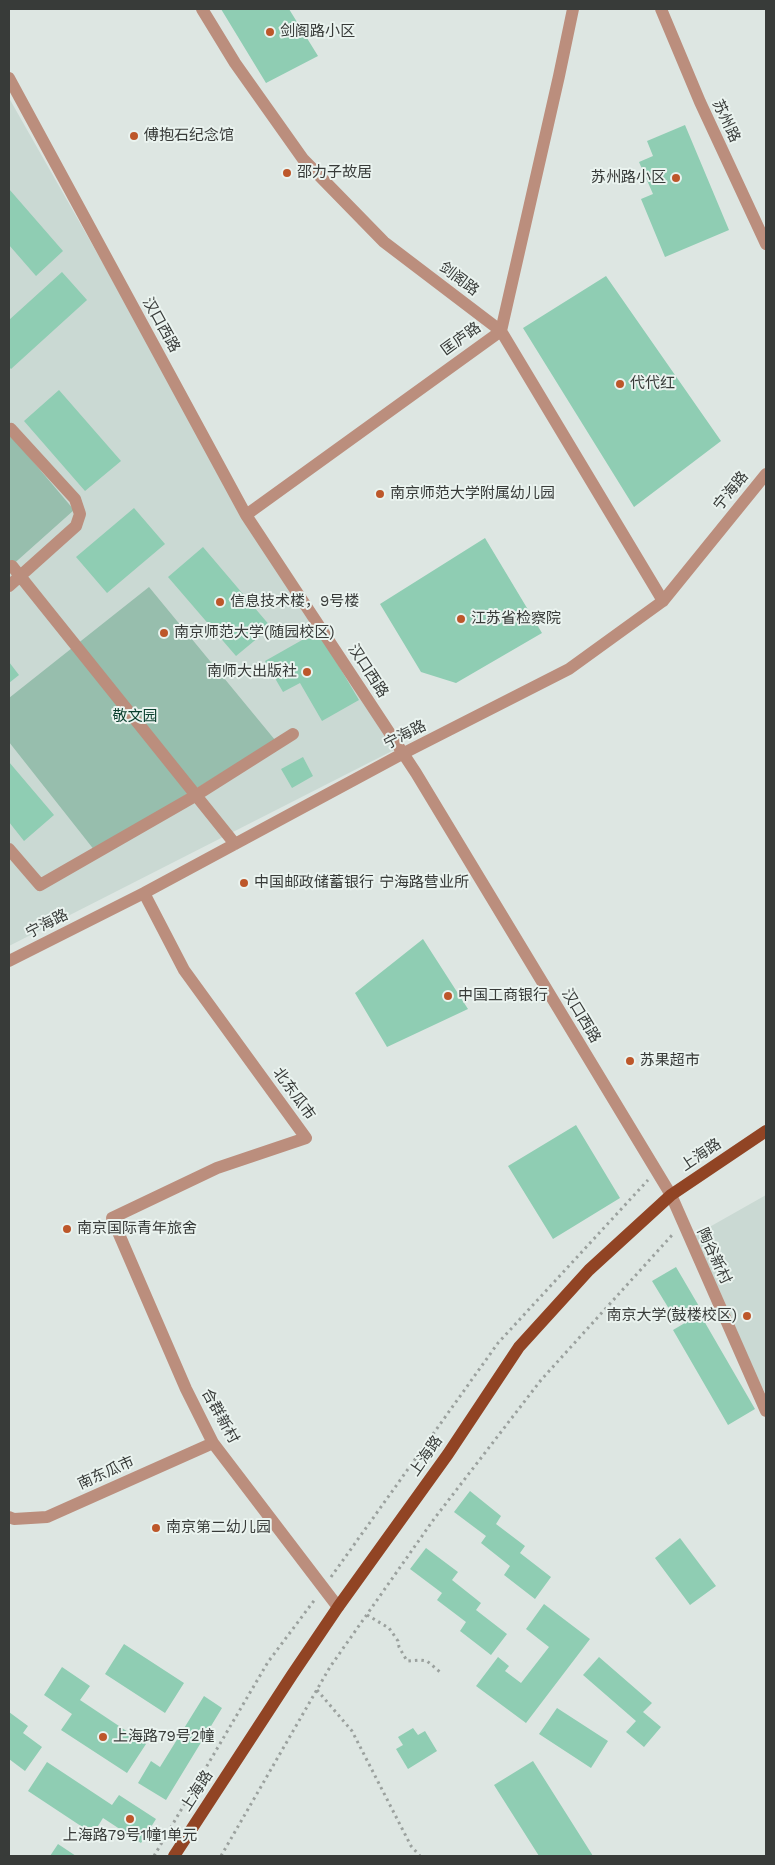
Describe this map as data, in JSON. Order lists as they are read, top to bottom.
{
  "streets": {
    "main road": ["上海路"],
    "street": [
      "苏州路",
      "剑阁路",
      "汉口西路",
      "匡庐路",
      "宁海路",
      "北东瓜市",
      "陶谷新村",
      "合群新村",
      "南东瓜市"
    ]
  },
  "crossings": [
    ["剑阁路", "匡庐路"],
    ["剑阁路", "宁海路"],
    ["汉口西路", "匡庐路"],
    ["汉口西路", "宁海路"],
    ["汉口西路", "上海路"],
    ["汉口西路", "陶谷新村"],
    ["宁海路", "北东瓜市"],
    ["北东瓜市", "合群新村"],
    ["上海路", "陶谷新村"],
    ["上海路", "合群新村"],
    ["合群新村", "南东瓜市"]
  ],
  "parks": ["敬文园"],
  "places": [
    "剑阁路小区",
    "傅抱石纪念馆",
    "邵力子故居",
    "苏州路小区",
    "代代红",
    "南京师范大学附属幼儿园",
    "信息技术楼，9号楼",
    "江苏省检察院",
    "南京师范大学(随园校区)",
    "南师大出版社",
    "中国邮政储蓄银行 宁海路营业所",
    "中国工商银行",
    "苏果超市",
    "南京国际青年旅舍",
    "南京大学(鼓楼校区)",
    "南京第二幼儿园",
    "上海路79号2幢",
    "上海路79号1幢1单元"
  ]
}
